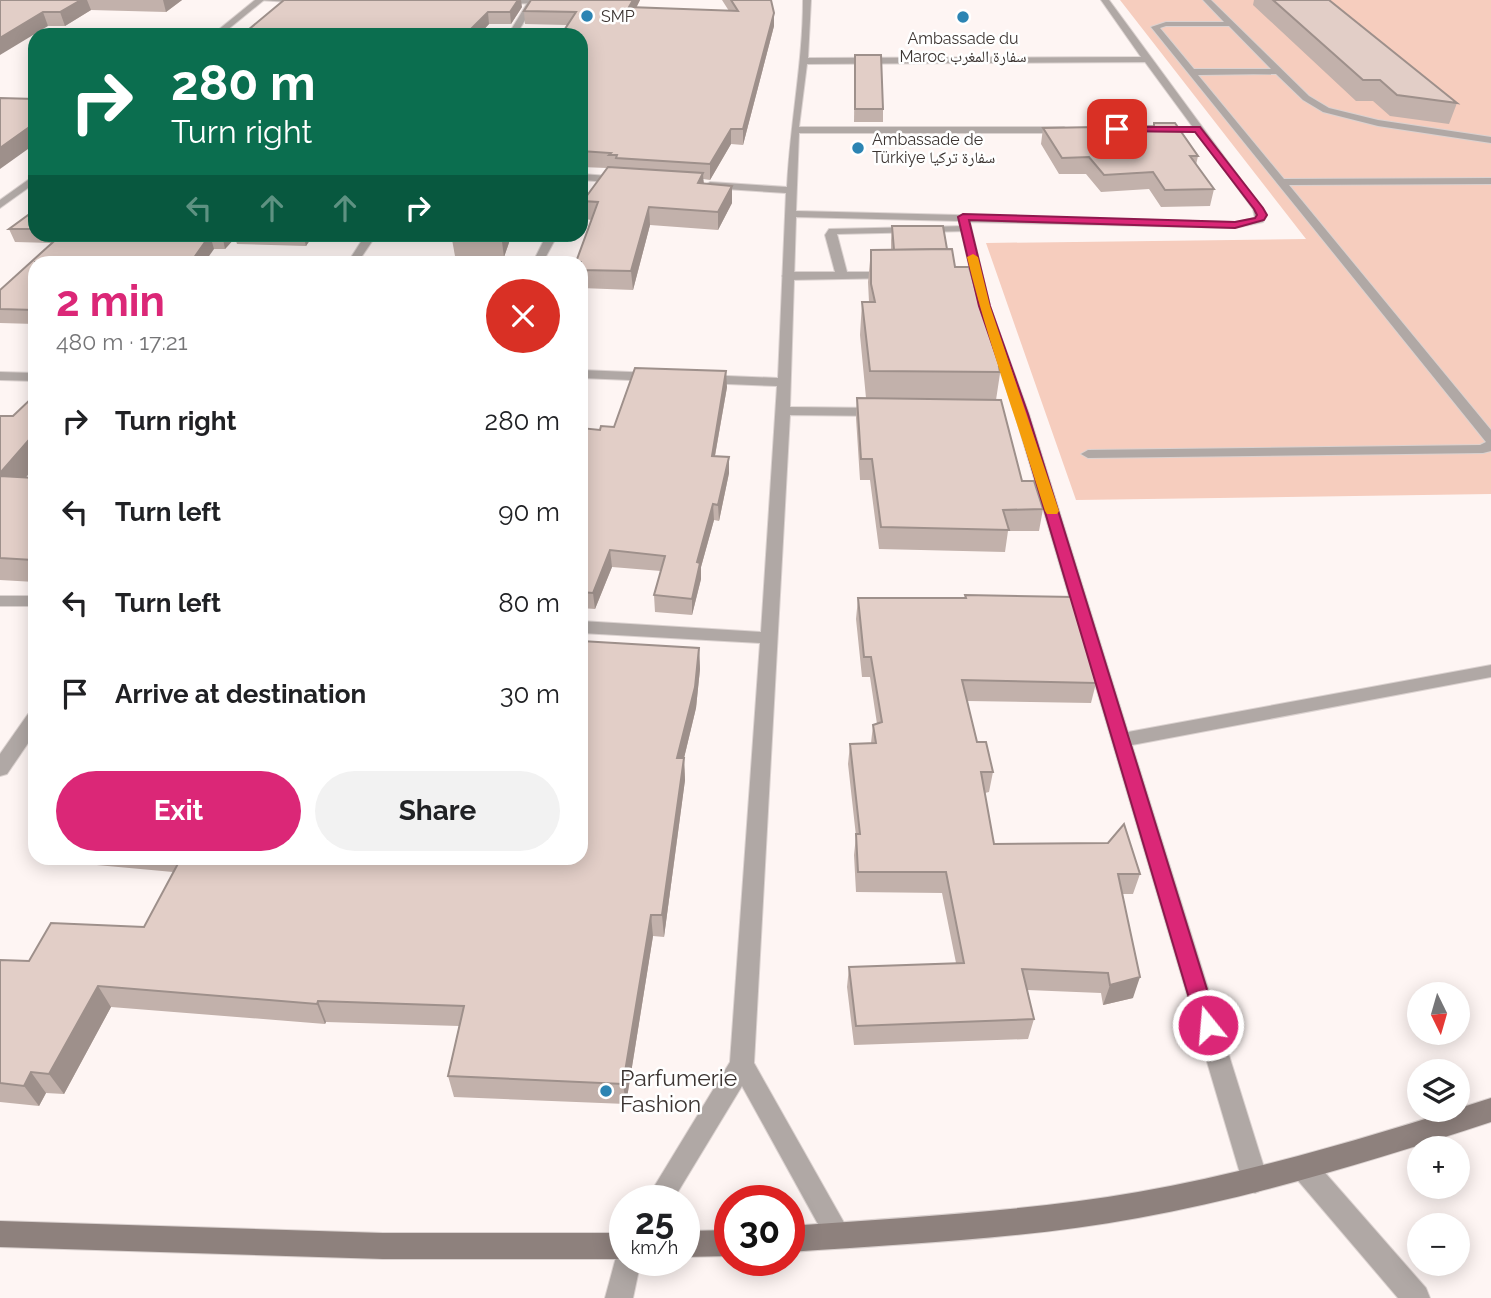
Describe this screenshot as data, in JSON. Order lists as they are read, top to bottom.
{
  "places": [
    "SMP",
    "Ambassade du Maroc سفارة المغرب",
    "Ambassade de Türkiye سفارة تركيا",
    "Parfumerie Fashion"
  ],
  "north": "bottom",
  "page": {
    "turn": ["280 m", "Turn right"],
    "heading": ["2 min", "480 m · 17:21"],
    "list": [
      {
        "name": "Turn right",
        "value": "280 m"
      },
      {
        "name": "Turn left",
        "value": "90 m"
      },
      {
        "name": "Turn left",
        "value": "80 m"
      },
      {
        "name": "Arrive at destination",
        "value": "30 m"
      }
    ],
    "buttons": ["Exit", "Share"],
    "map_buttons": ["+", "−"],
    "speed": "25 km/h",
    "limit": "30"
  }
}
